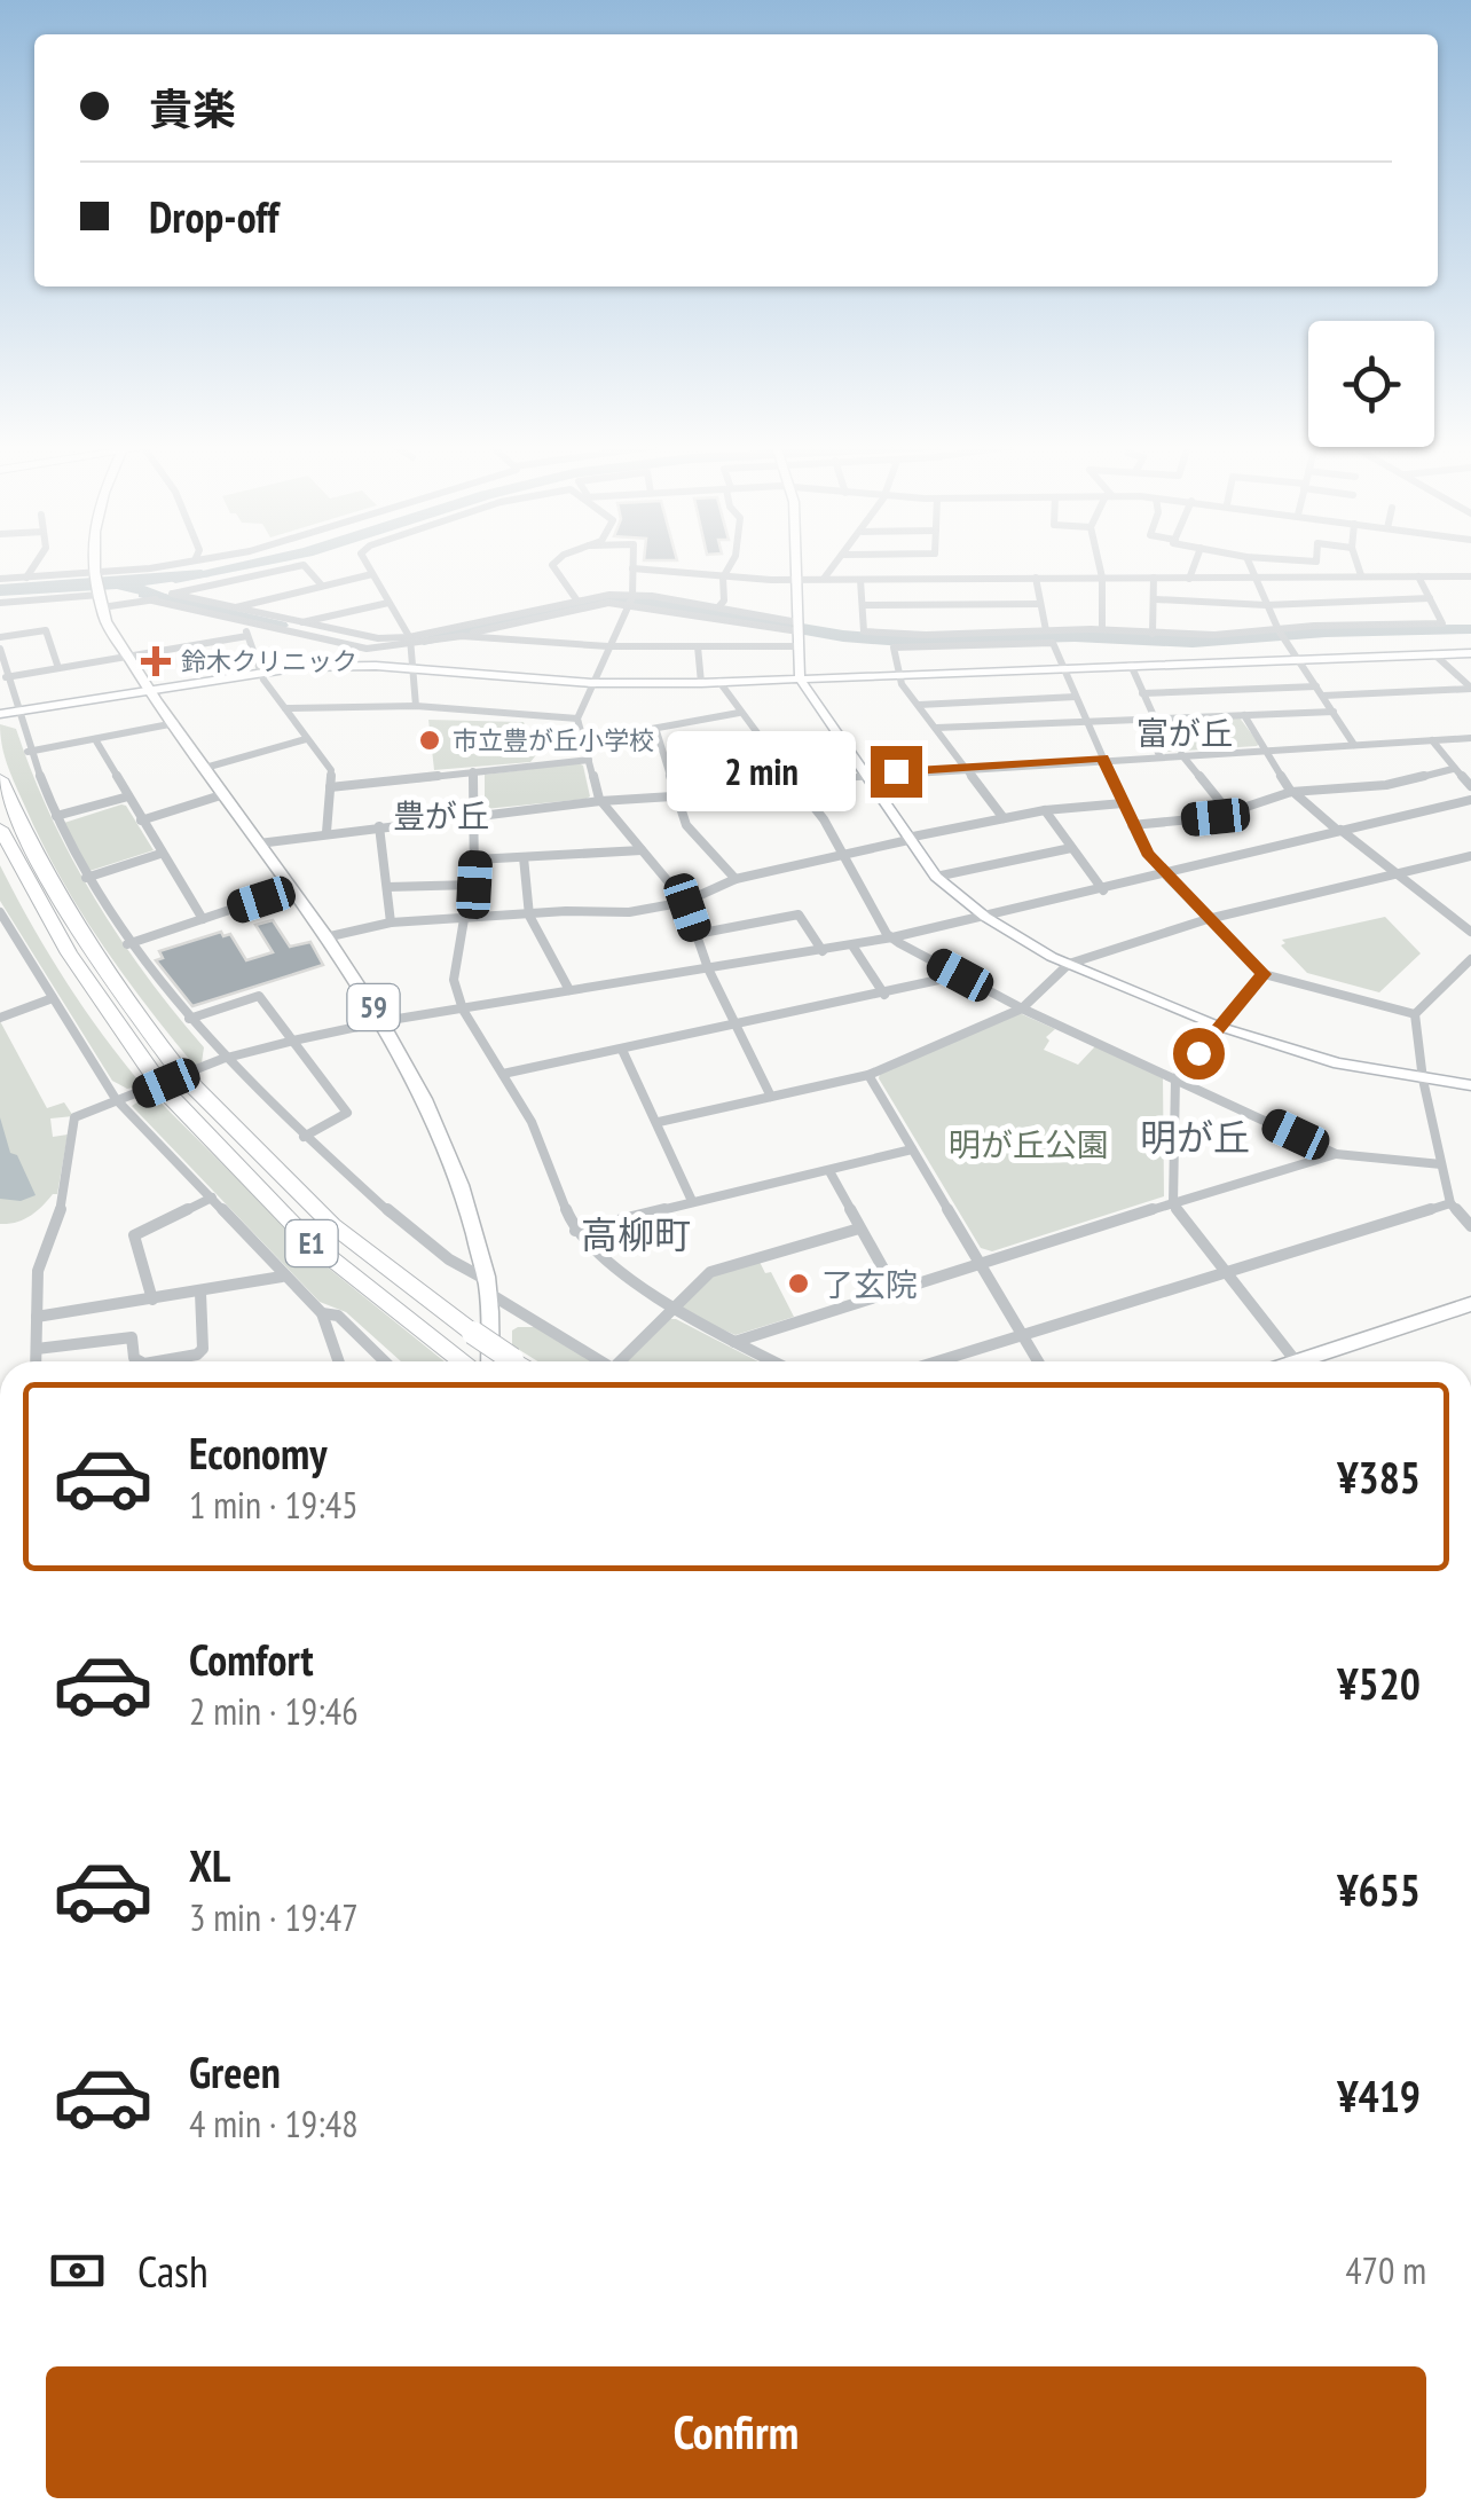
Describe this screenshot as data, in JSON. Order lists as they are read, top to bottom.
{
  "streets": {
    "highway": ["E1"],
    "main road": ["59"]
  },
  "districts": [
    "富が丘",
    "豊が丘",
    "明が丘",
    "高柳町"
  ],
  "parks": ["明が丘公園"],
  "places": {
    "health": ["鈴木クリニック"],
    "other": ["市立豊が丘小学校", "了玄院"]
  },
  "page": {
    "banner": ["貴楽", "Drop-off"],
    "bubble": "2 min",
    "list": [
      {
        "name": "Economy",
        "note": "1 min · 19:45",
        "value": "¥385"
      },
      {
        "name": "Comfort",
        "note": "2 min · 19:46",
        "value": "¥520"
      },
      {
        "name": "XL",
        "note": "3 min · 19:47",
        "value": "¥655"
      },
      {
        "name": "Green",
        "note": "4 min · 19:48",
        "value": "¥419"
      }
    ],
    "pay": ["Cash", "470 m"],
    "buttons": "Confirm"
  }
}
